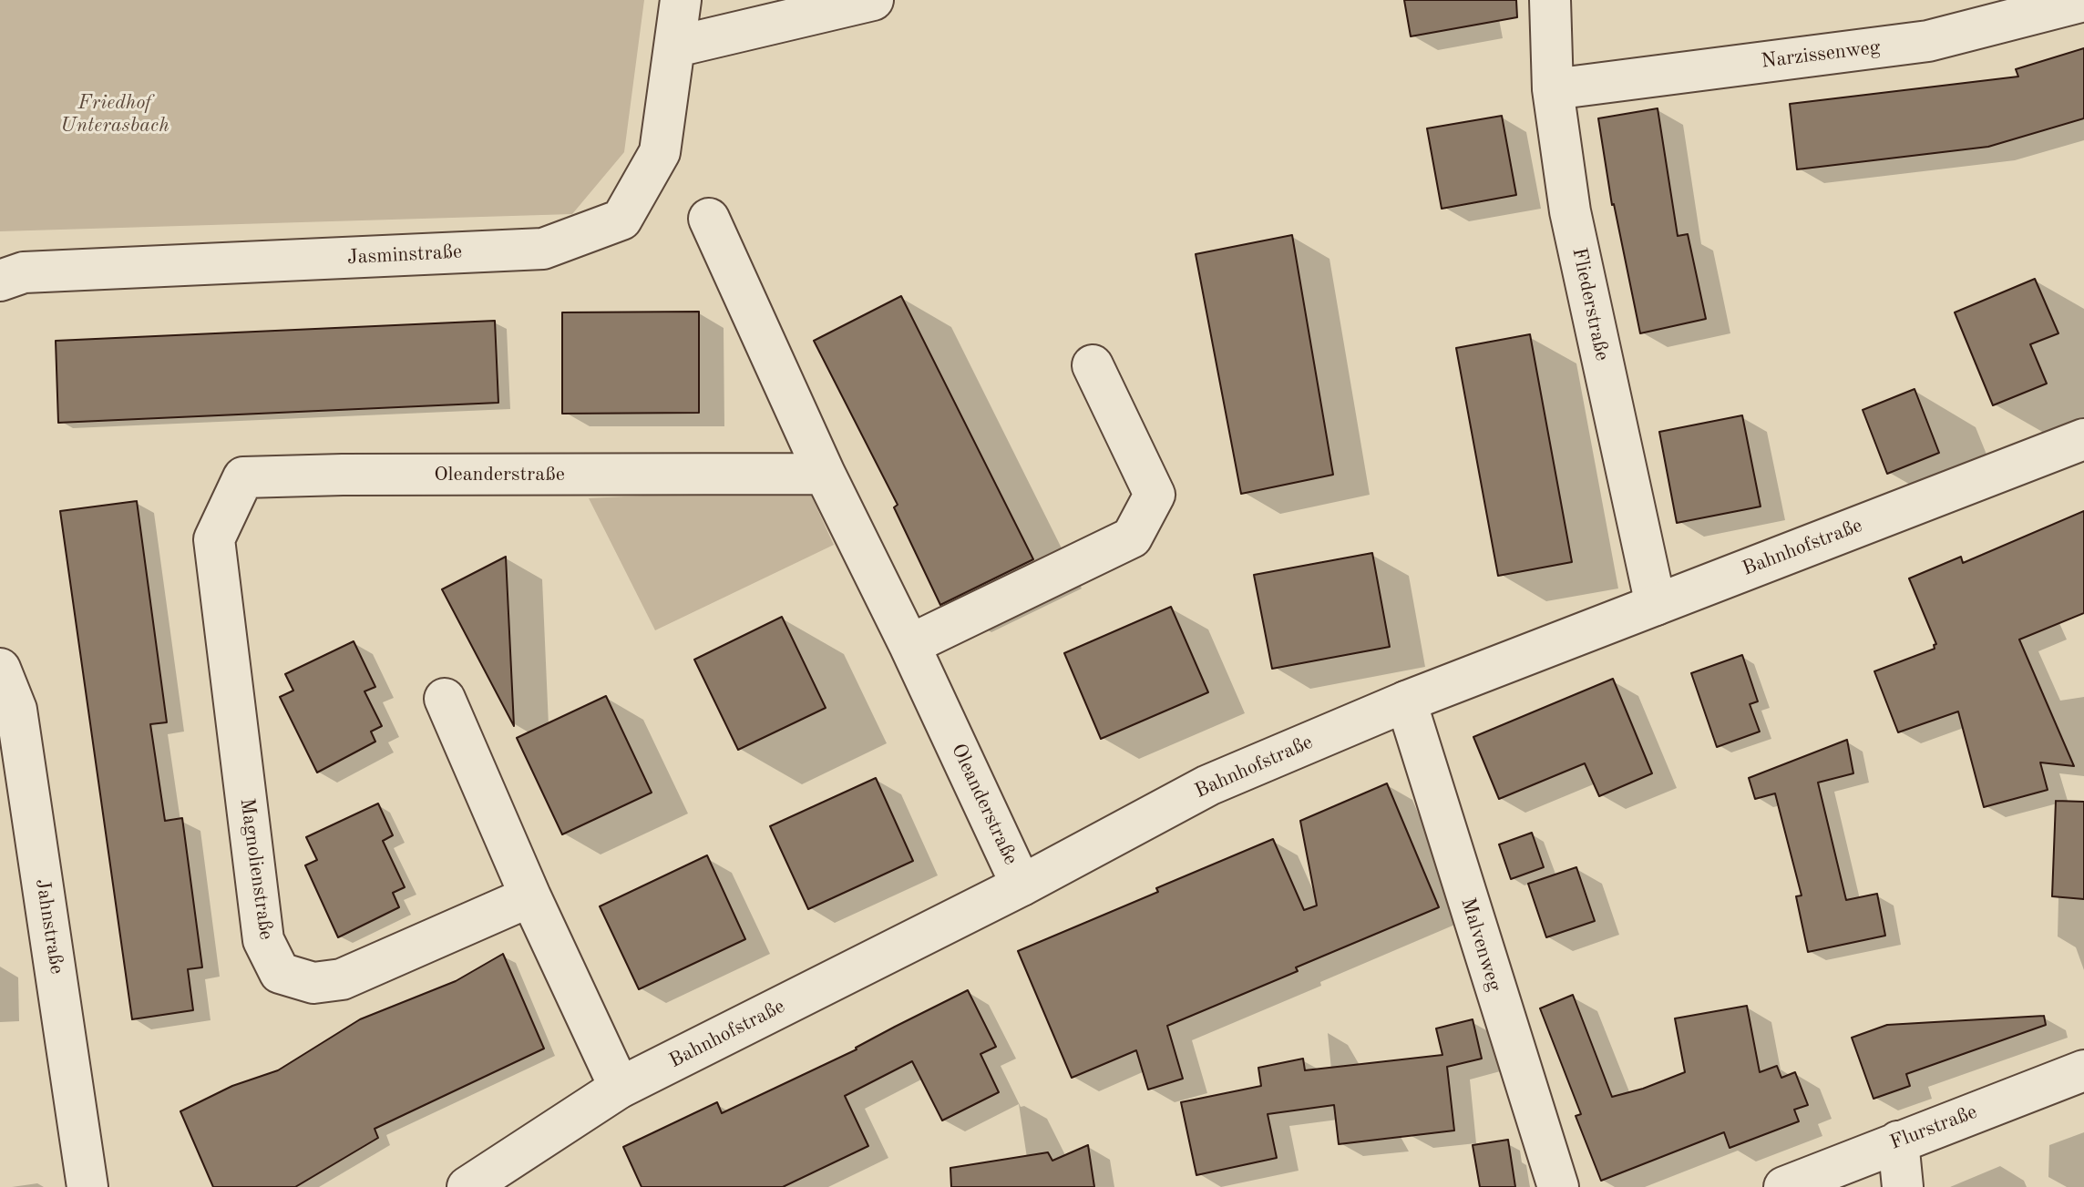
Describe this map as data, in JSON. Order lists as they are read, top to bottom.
{
  "streets": {
    "street": [
      "Narzissenweg",
      "Jasminstraße",
      "Fliederstraße",
      "Oleanderstraße",
      "Bahnhofstraße",
      "Magnolienstraße",
      "Jahnstraße",
      "Malvenweg",
      "Flurstraße"
    ]
  },
  "crossings": [
    ["Narzissenweg", "Fliederstraße"],
    ["Fliederstraße", "Bahnhofstraße"],
    ["Oleanderstraße", "Bahnhofstraße"],
    ["Oleanderstraße", "Magnolienstraße"],
    ["Bahnhofstraße", "Malvenweg"]
  ],
  "parks": ["Friedhof Unterasbach"]
}
